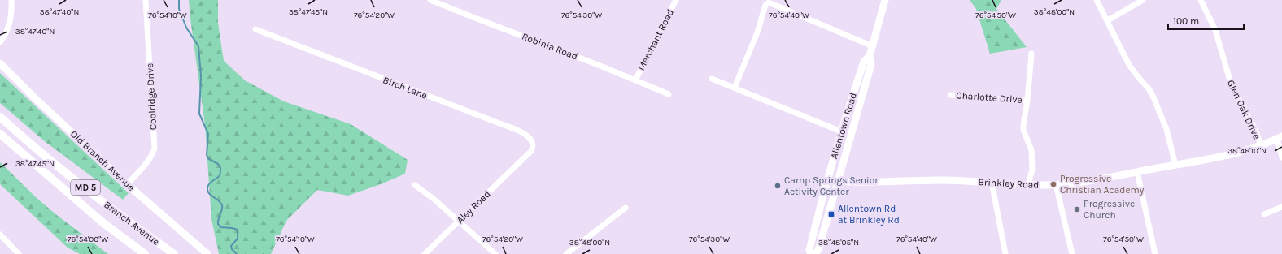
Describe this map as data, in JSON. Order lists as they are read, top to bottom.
{
  "streets": {
    "highway": ["MD 5", "Branch Avenue"],
    "main road": ["Allentown Road", "Old Branch Avenue", "Brinkley Road"],
    "street": [
      "Merchant Road",
      "Robinia Road",
      "Birch Lane",
      "Coolridge Drive",
      "Charlotte Drive",
      "Glen Oak Drive",
      "Aley Road"
    ]
  },
  "crossings": [
    ["Merchant Road", "Robinia Road"],
    ["Birch Lane", "Aley Road"],
    ["Coolridge Drive", "Old Branch Avenue"],
    ["Glen Oak Drive", "Brinkley Road"],
    ["Allentown Road", "Brinkley Road"]
  ],
  "places": {
    "other": ["Progressive Christian Academy", "Camp Springs Senior Activity Center", "Progressive Church"],
    "transit": ["Allentown Rd at Brinkley Rd"]
  },
  "scale_bar": "100 m",
  "coordinates": [
    "38°47'40\"N",
    "38°47'45\"N",
    "38°48'00\"N",
    "76°54'10\"W",
    "76°54'30\"W",
    "76°54'20\"W",
    "76°54'40\"W",
    "76°54'50\"W",
    "38°48'10\"N",
    "76°54'00\"W",
    "38°48'05\"N"
  ]
}
